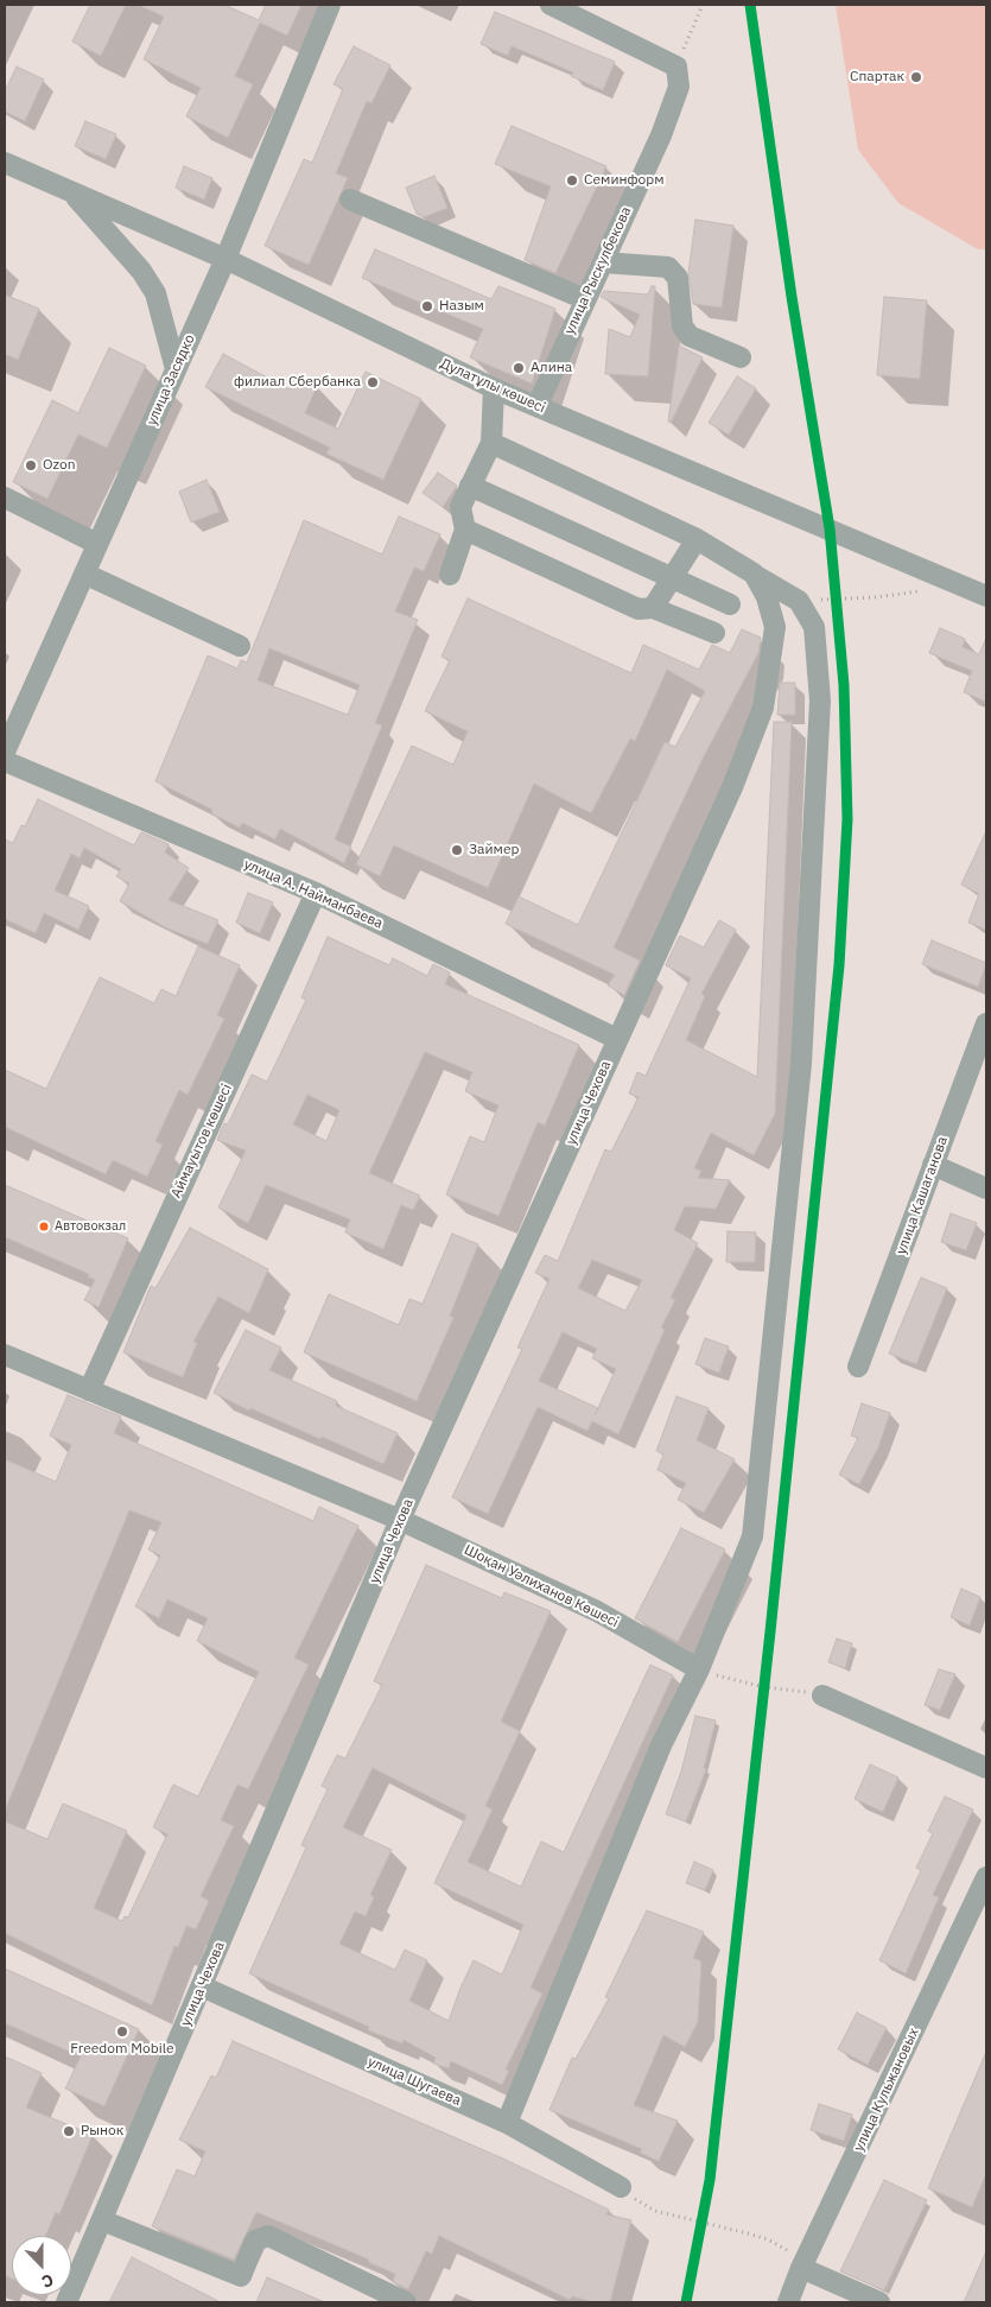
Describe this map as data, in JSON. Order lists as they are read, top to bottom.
{
  "streets": {
    "street": [
      "улица Рыскулбекова",
      "улица Засядко",
      "Дулатұлы көшесі",
      "улица А. Найманбаева",
      "улица Чехова",
      "Аймауытов көшесі",
      "улица Кашаганова",
      "Шоқан Уәлиханов Көшесі",
      "улица Шугаева",
      "улица Кульжановых"
    ]
  },
  "crossings": [
    ["улица Рыскулбекова", "Дулатұлы көшесі"],
    ["улица Засядко", "Дулатұлы көшесі"],
    ["улица А. Найманбаева", "улица Чехова"],
    ["улица А. Найманбаева", "Аймауытов көшесі"],
    ["улица Чехова", "Шоқан Уәлиханов Көшесі"],
    ["улица Чехова", "улица Шугаева"],
    ["Аймауытов көшесі", "Шоқан Уәлиханов Көшесі"]
  ],
  "places": [
    "Спартак",
    "Семинформ",
    "Назым",
    "Алина",
    "филиал Сбербанка",
    "Ozon",
    "Займер",
    "Автовокзал",
    "Freedom Mobile",
    "Рынок"
  ],
  "north": "bottom"
}
